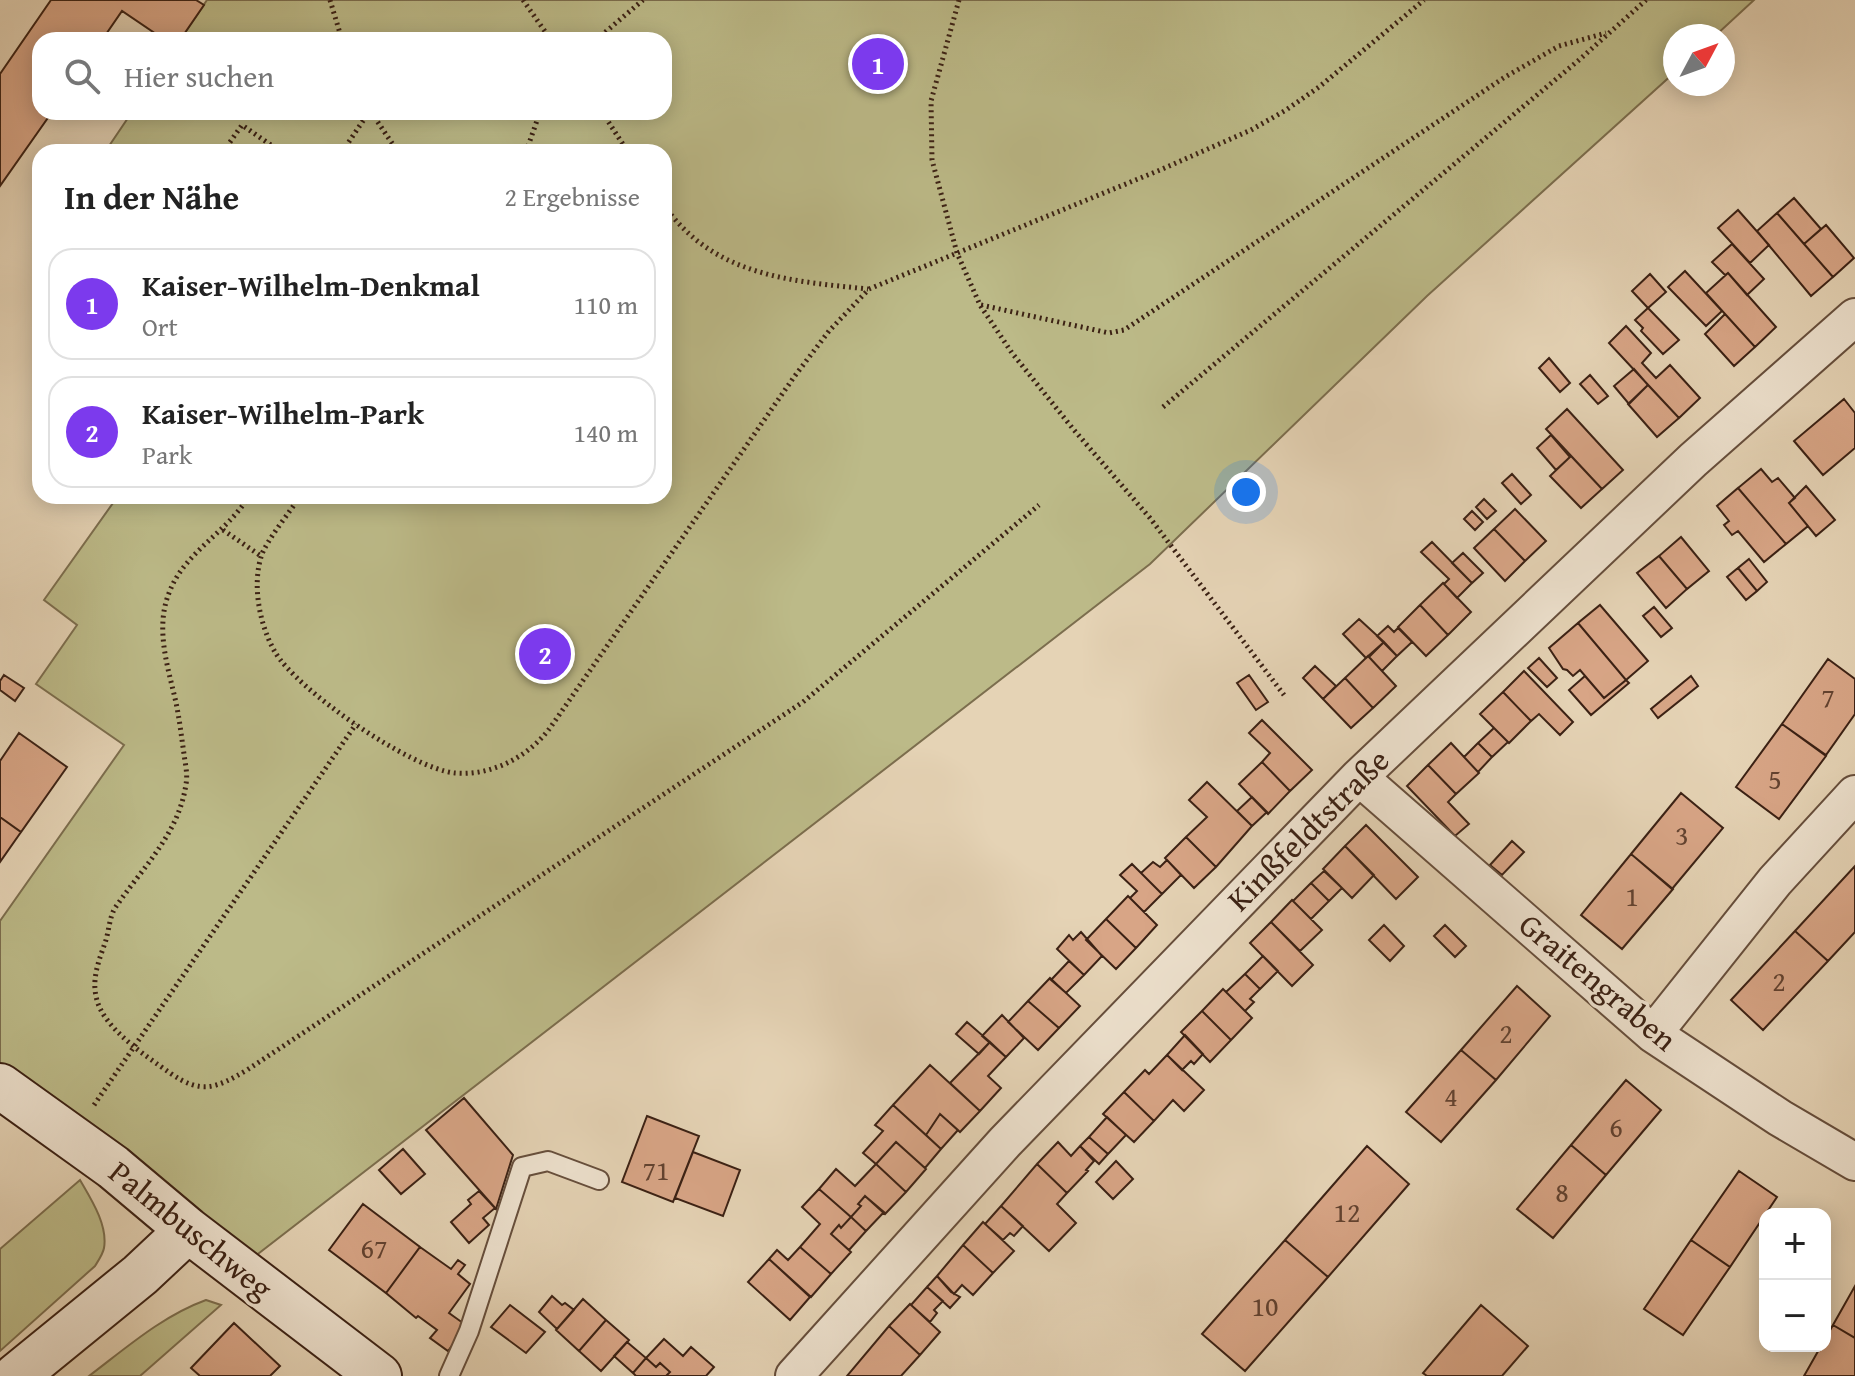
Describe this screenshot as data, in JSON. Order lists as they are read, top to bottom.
{
  "streets": {
    "street": ["Kinßfeldtstraße", "Graitengraben", "Palmbuschweg"]
  },
  "crossings": [
    ["Kinßfeldtstraße", "Graitengraben"]
  ],
  "house_numbers": [
    "7",
    "5",
    "3",
    "1",
    "2",
    "2",
    "4",
    "6",
    "71",
    "8",
    "12",
    "67",
    "10"
  ],
  "north": "top right",
  "page": {
    "search": "Hier suchen",
    "pins": ["1", "2"],
    "heading": ["In der Nähe", "2 Ergebnisse"],
    "list": [
      {
        "mark": "1",
        "name": "Kaiser-Wilhelm-Denkmal",
        "note": "Ort",
        "value": "110 m"
      },
      {
        "mark": "2",
        "name": "Kaiser-Wilhelm-Park",
        "note": "Park",
        "value": "140 m"
      }
    ],
    "map_buttons": ["+", "−"]
  }
}
